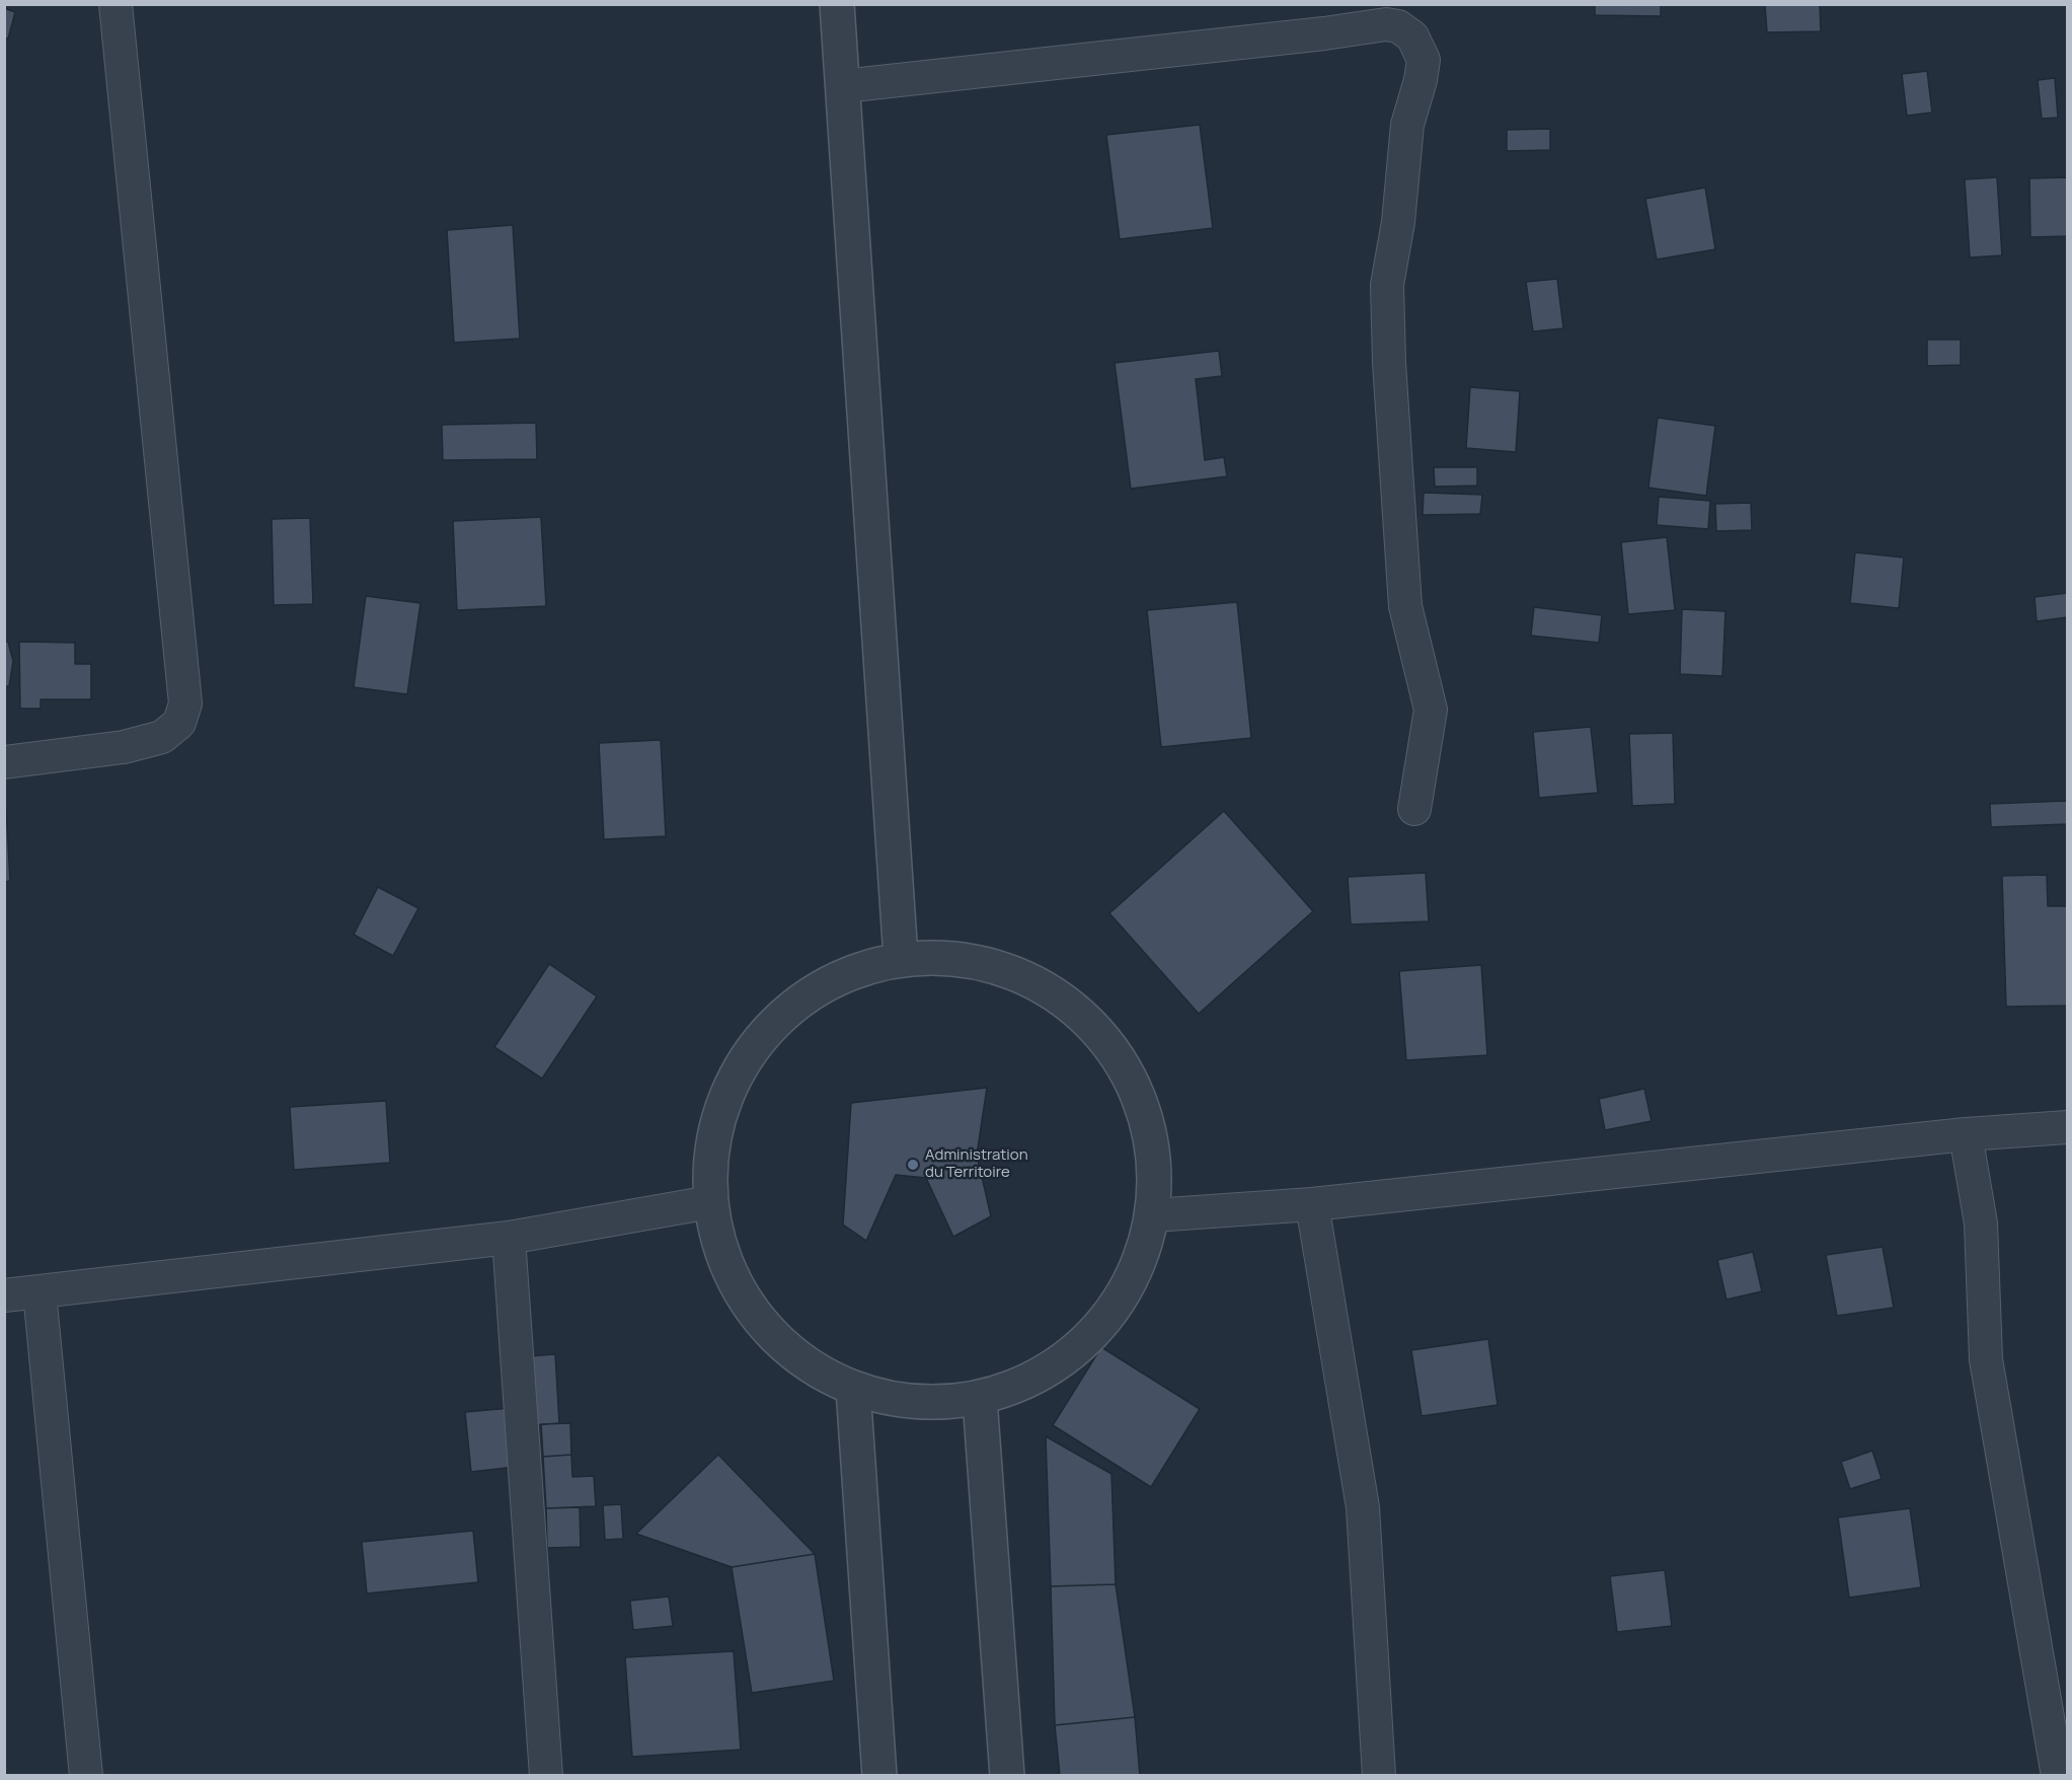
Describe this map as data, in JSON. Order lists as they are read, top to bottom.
{
  "places": ["Administration du Territoire"]
}
